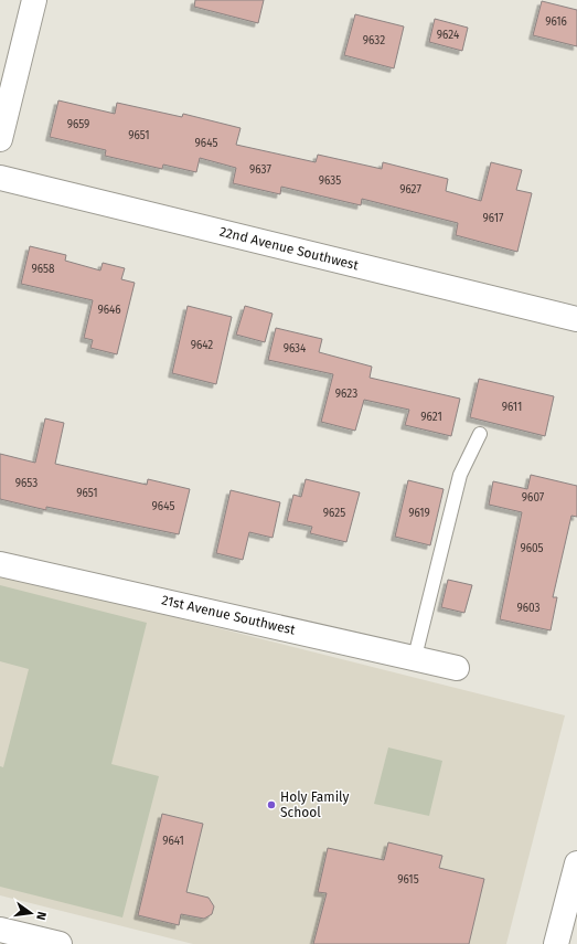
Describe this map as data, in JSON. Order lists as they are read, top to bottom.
{
  "streets": {
    "street": ["22nd Avenue Southwest", "21st Avenue Southwest"]
  },
  "places": ["Holy Family School"],
  "house_numbers": [
    "9616",
    "9624",
    "9632",
    "9659",
    "9651",
    "9645",
    "9637",
    "9635",
    "9627",
    "9617",
    "9658",
    "9646",
    "9642",
    "9634",
    "9623",
    "9611",
    "9621",
    "9653",
    "9651",
    "9607",
    "9645",
    "9625",
    "9619",
    "9605",
    "9603",
    "9641",
    "9615"
  ],
  "north": "right"
}
